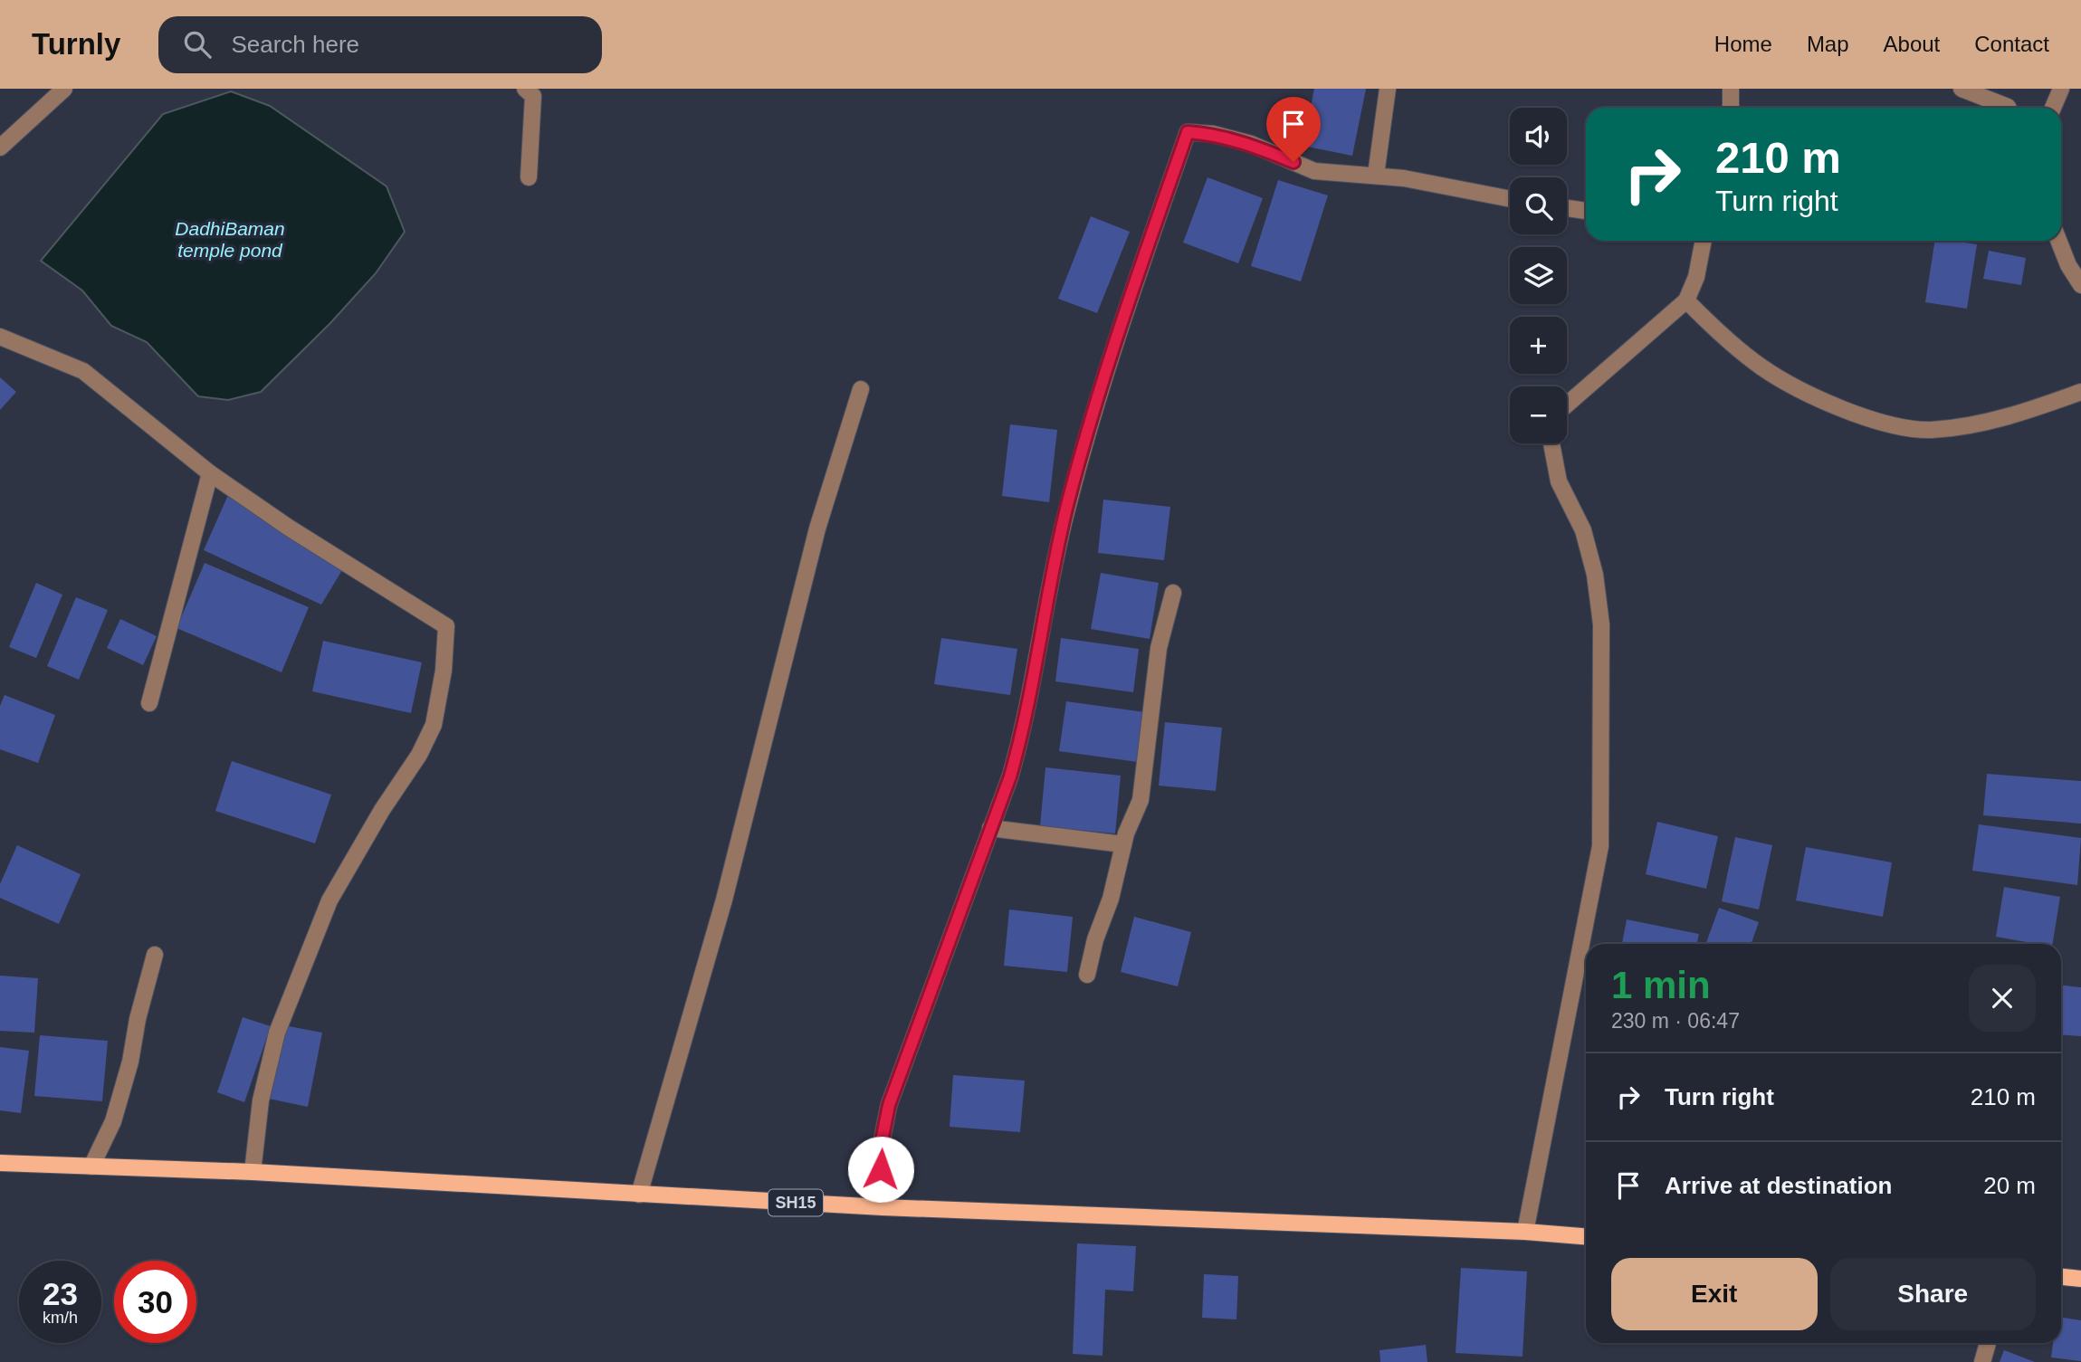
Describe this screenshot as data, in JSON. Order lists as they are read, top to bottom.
{
  "streets": {
    "main road": ["SH15"]
  },
  "water": ["DadhiBaman temple pond"],
  "page": {
    "header": "Turnly",
    "search": "Search here",
    "nav": [
      "Home",
      "Map",
      "About",
      "Contact"
    ],
    "map_buttons": ["+", "−"],
    "turn": ["210 m", "Turn right"],
    "heading": ["1 min", "230 m · 06:47"],
    "list": [
      {
        "name": "Turn right",
        "value": "210 m"
      },
      {
        "name": "Arrive at destination",
        "value": "20 m"
      }
    ],
    "buttons": ["Exit", "Share"],
    "speed": "23 km/h",
    "limit": "30"
  }
}
